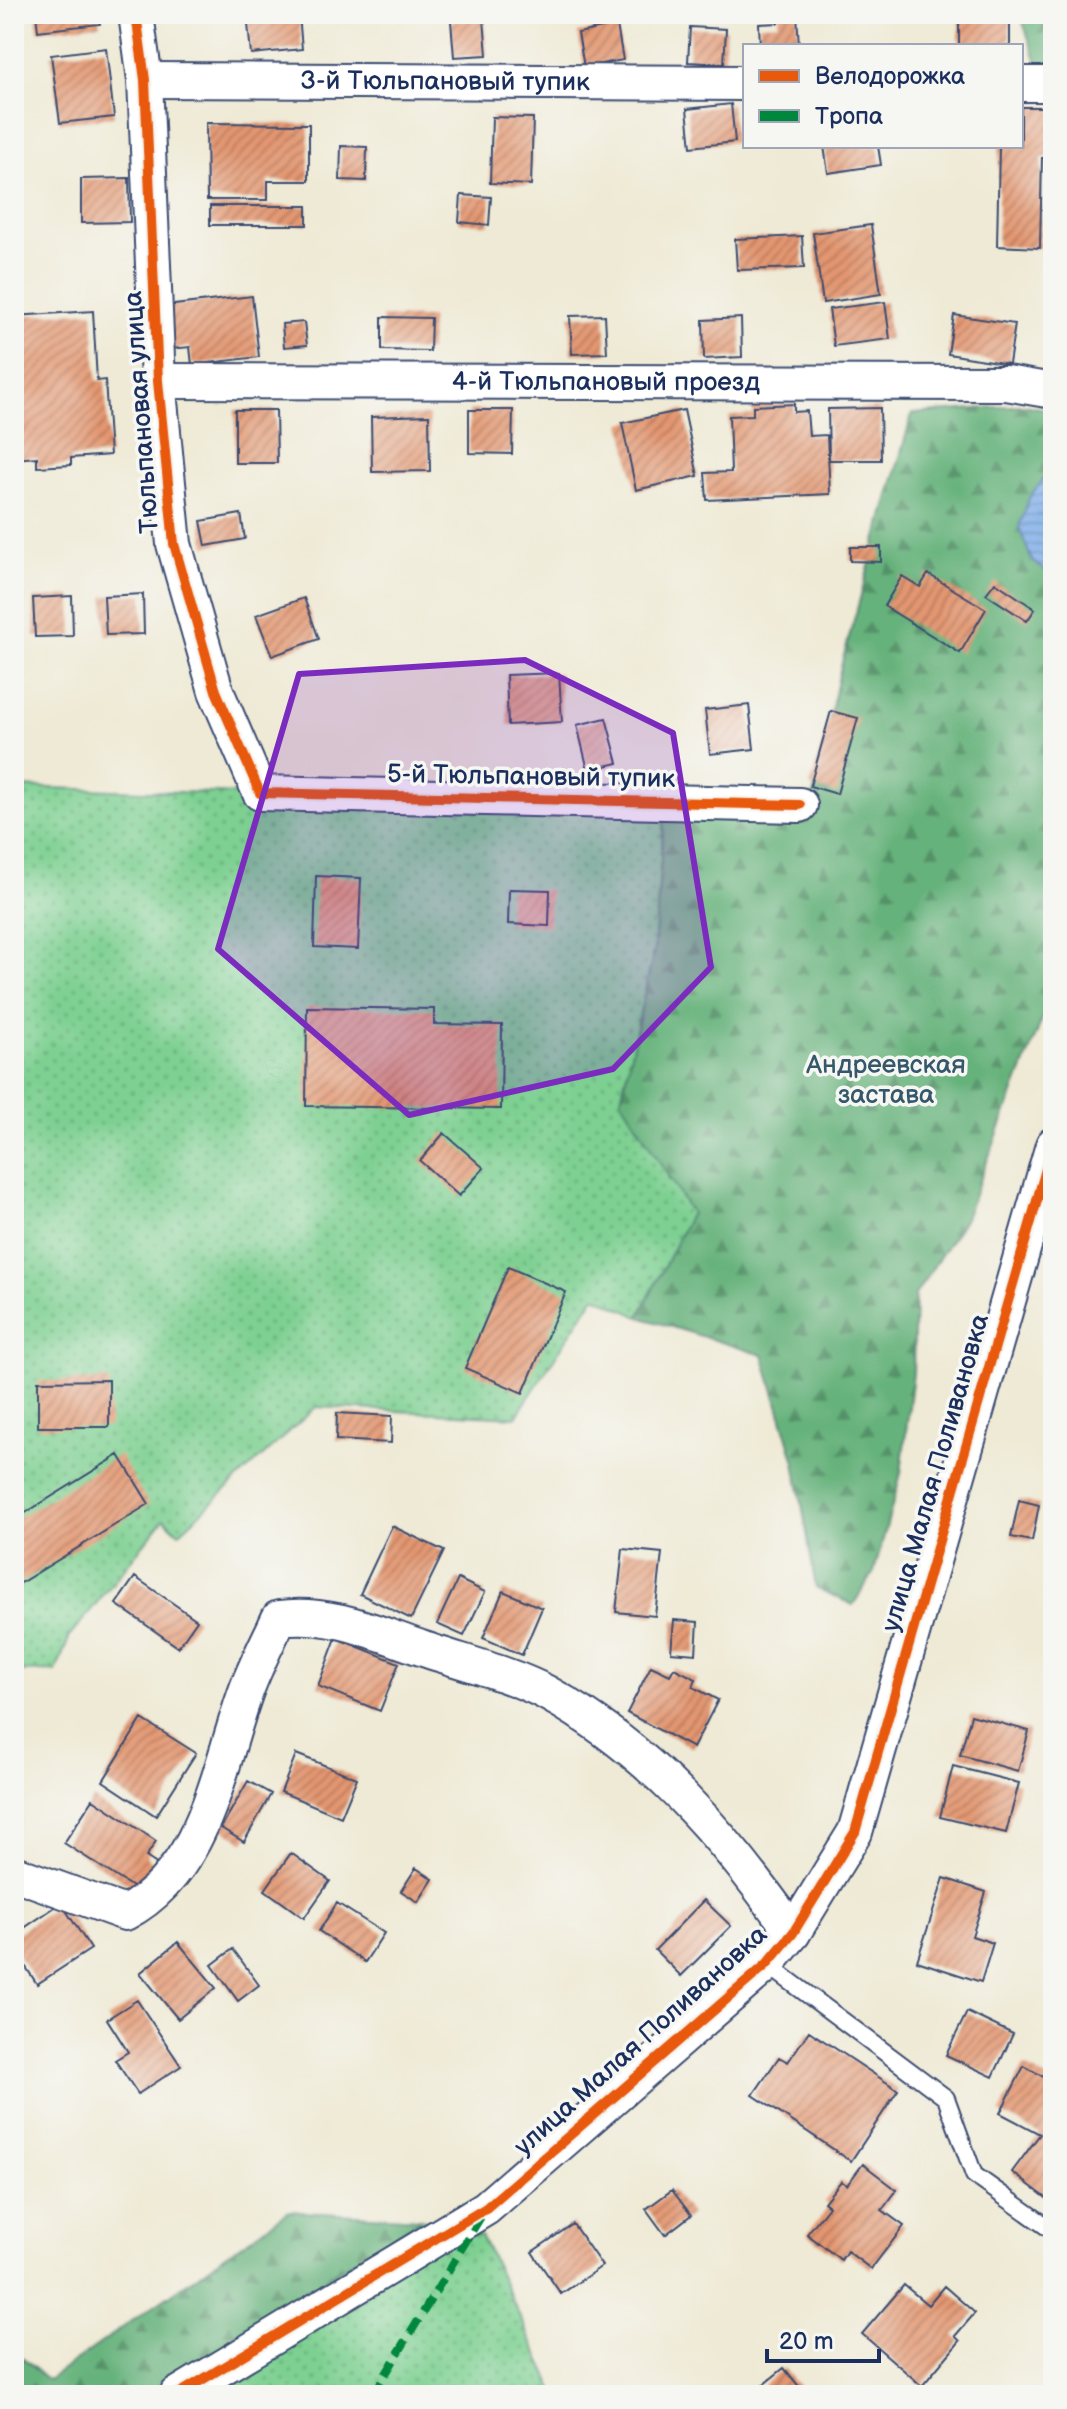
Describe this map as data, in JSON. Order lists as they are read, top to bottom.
{
  "streets": {
    "street": [
      "3-й Тюльпановый тупик",
      "4-й Тюльпановый проезд",
      "Тюльпановая улица",
      "5-й Тюльпановый тупик",
      "улица Малая Поливановка"
    ]
  },
  "crossings": [
    ["3-й Тюльпановый тупик", "Тюльпановая улица"],
    ["4-й Тюльпановый проезд", "Тюльпановая улица"],
    ["Тюльпановая улица", "5-й Тюльпановый тупик"]
  ],
  "parks": ["Андреевская застава"],
  "legend": ["Велодорожка", "Тропа"],
  "scale_bar": "20 m"
}
